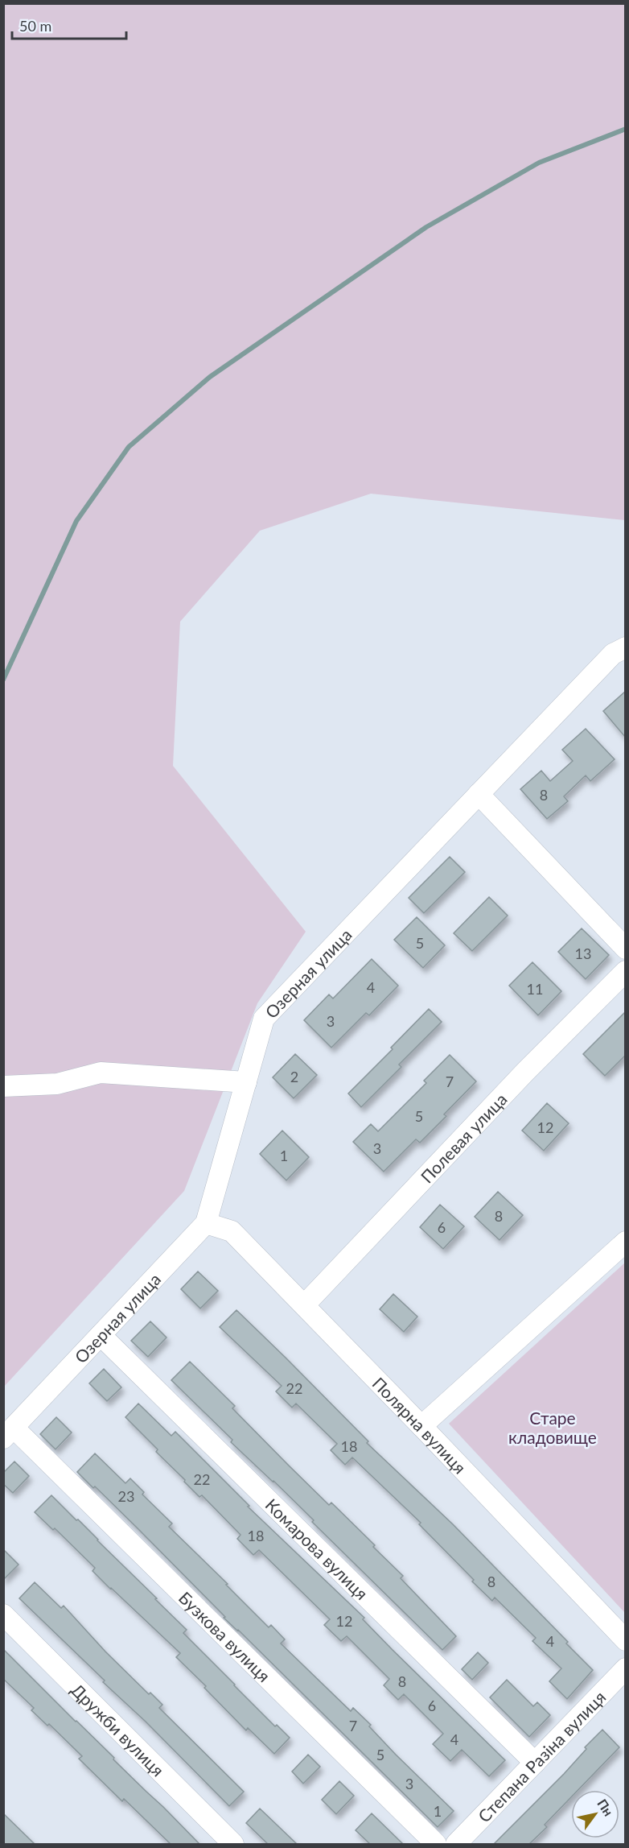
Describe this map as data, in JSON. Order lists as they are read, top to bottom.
{
  "streets": {
    "street": [
      "Озерная улица",
      "Полевая улица",
      "Полярна вулиця",
      "Комарова вулиця",
      "Бузкова вулиця",
      "Дружби вулиця",
      "Степана Разіна вулиця"
    ]
  },
  "crossings": [
    ["Озерная улица", "Полярна вулиця"],
    ["Озерная улица", "Комарова вулиця"],
    ["Озерная улица", "Бузкова вулиця"],
    ["Полевая улица", "Полярна вулиця"],
    ["Комарова вулиця", "Степана Разіна вулиця"]
  ],
  "parks": ["Старе кладовище"],
  "house_numbers": [
    "8",
    "5",
    "13",
    "4",
    "11",
    "3",
    "2",
    "7",
    "5",
    "12",
    "3",
    "1",
    "8",
    "6",
    "22",
    "18",
    "22",
    "23",
    "18",
    "8",
    "12",
    "4",
    "8",
    "6",
    "7",
    "4",
    "5",
    "3",
    "1"
  ],
  "scale_bar": "50 m",
  "north": "top right"
}
